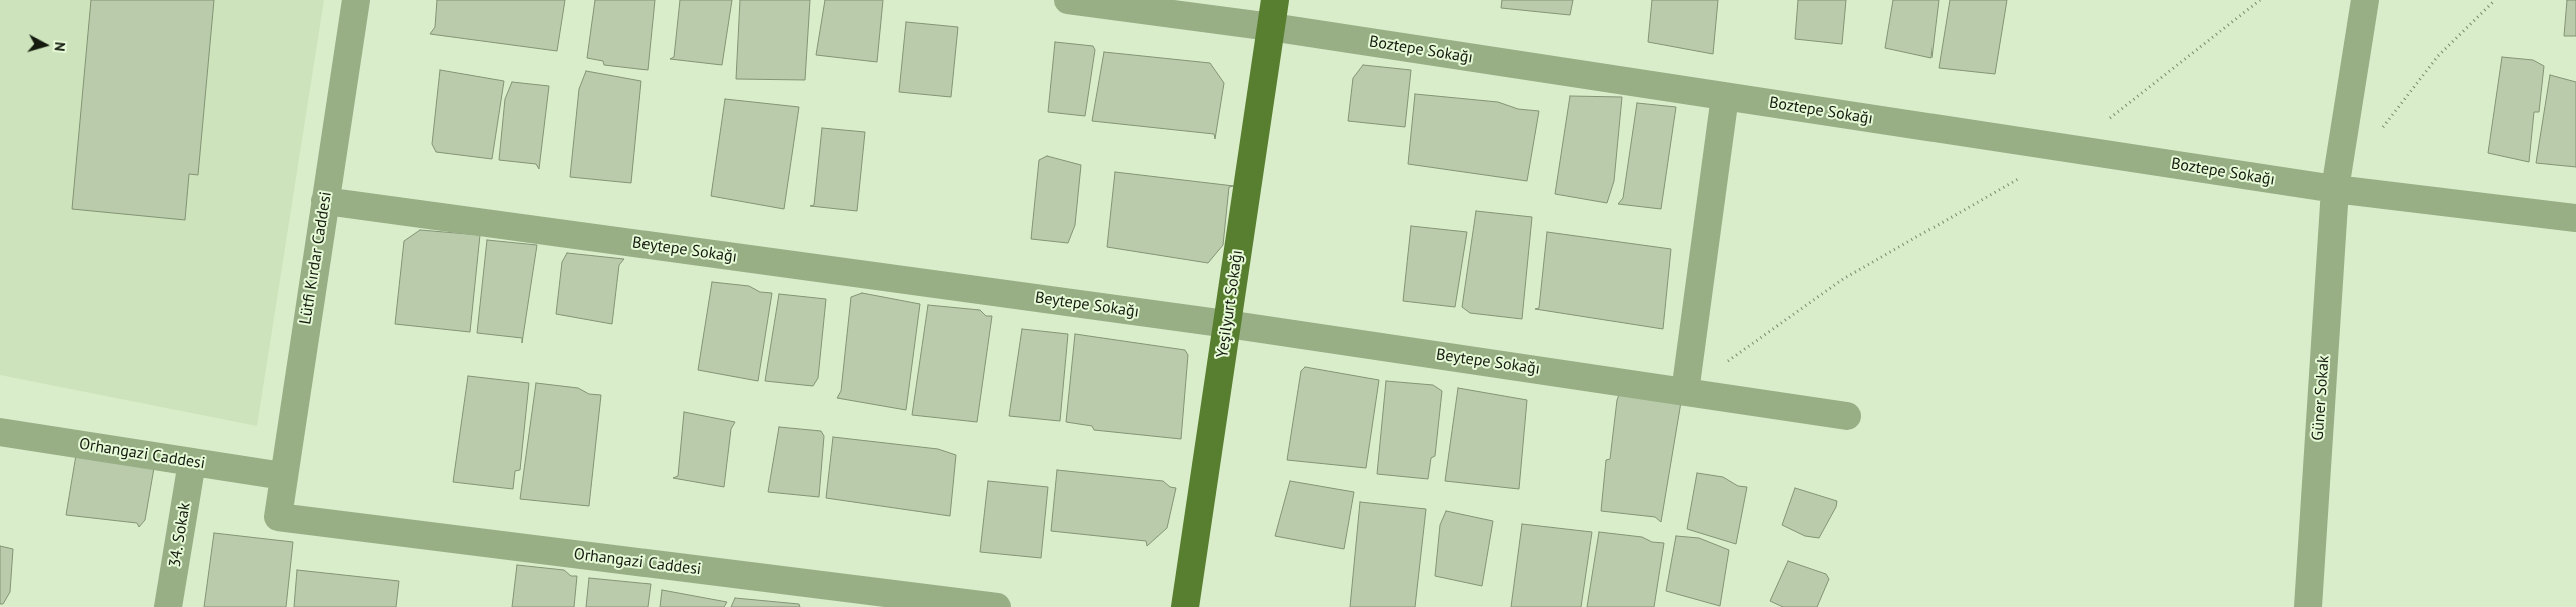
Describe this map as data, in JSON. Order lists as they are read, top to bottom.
{
  "streets": {
    "main road": ["Yeşilyurt Sokağı"],
    "street": [
      "Boztepe Sokağı",
      "Beytepe Sokağı",
      "Lütfi Kırdar Caddesi",
      "Güner Sokak",
      "Orhangazi Caddesi",
      "34. Sokak"
    ]
  },
  "crossings": [
    ["Boztepe Sokağı", "Yeşilyurt Sokağı"],
    ["Boztepe Sokağı", "Güner Sokak"],
    ["Beytepe Sokağı", "Lütfi Kırdar Caddesi"],
    ["Beytepe Sokağı", "Yeşilyurt Sokağı"],
    ["Lütfi Kırdar Caddesi", "Orhangazi Caddesi"],
    ["Orhangazi Caddesi", "34. Sokak"]
  ],
  "north": "right"
}
